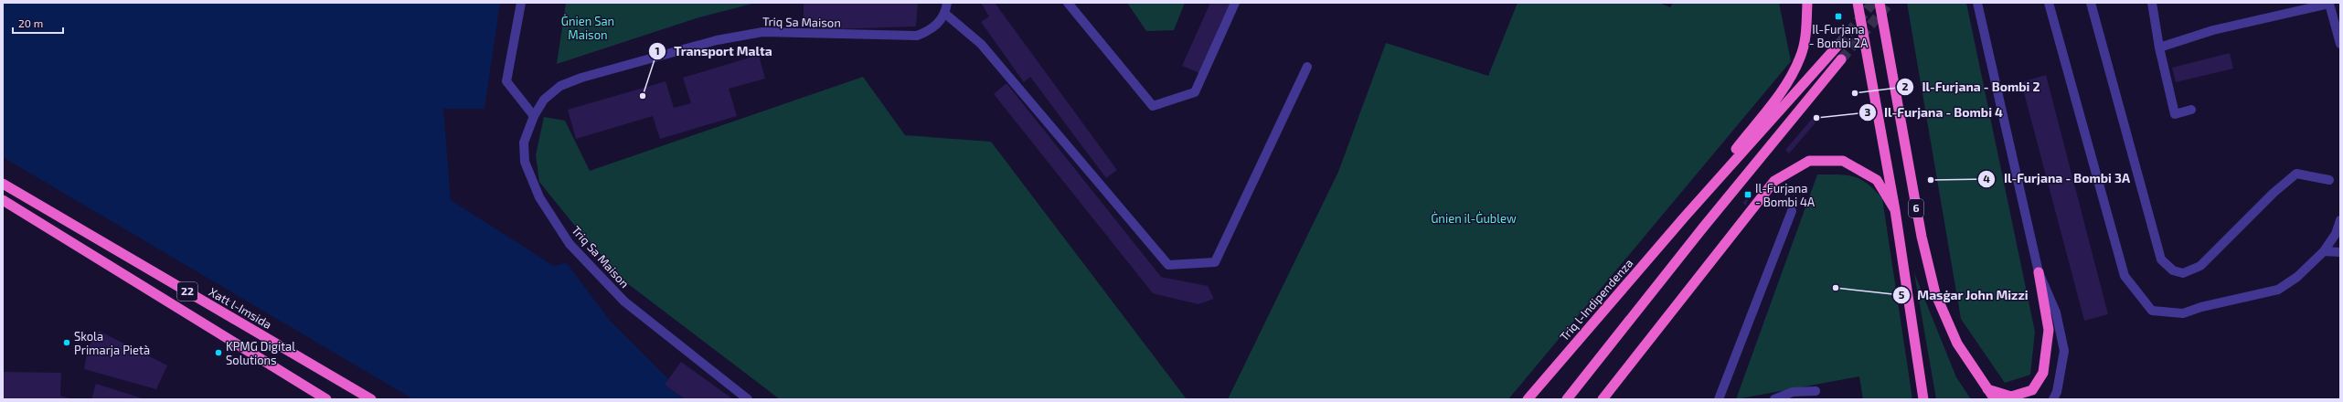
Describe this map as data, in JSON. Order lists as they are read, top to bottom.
{
  "streets": {
    "highway": [
      "6",
      "22",
      "Triq l-Indipendenza",
      "Xatt l-Imsida"
    ],
    "street": ["Triq Sa Maison"]
  },
  "parks": ["Ġnien San Maison", "Ġnien il-Ġublew"],
  "places": {
    "transit": ["Il-Furjana - Bombi 2A", "Il-Furjana - Bombi 4A"],
    "other": [
      "Il-Furjana - Bombi 2",
      "Transport Malta",
      "Il-Furjana - Bombi 4",
      "Il-Furjana - Bombi 3A",
      "Masġar John Mizzi",
      "Skola Primarja Pietà",
      "KPMG Digital Solutions"
    ]
  },
  "scale_bar": "20 m"
}
